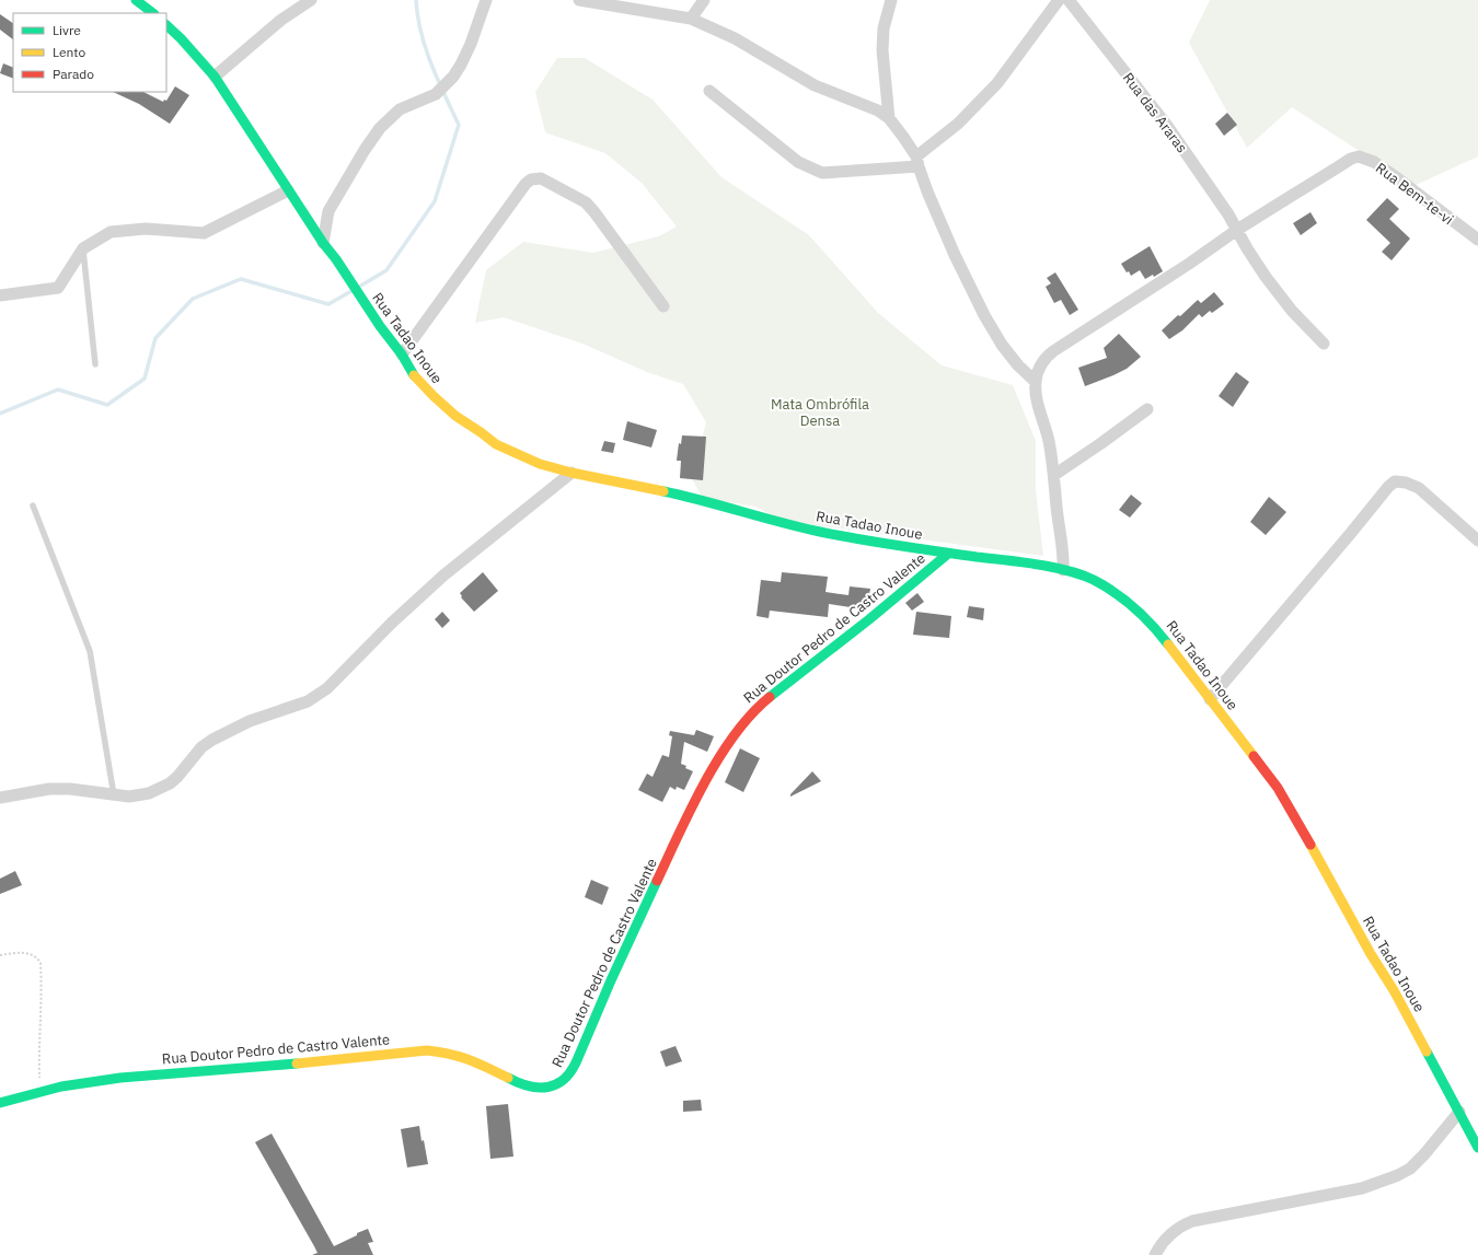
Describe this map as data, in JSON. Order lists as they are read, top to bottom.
{
  "streets": {
    "street": [
      "Rua das Araras",
      "Rua Bem-te-vi",
      "Rua Tadao Inoue",
      "Rua Doutor Pedro de Castro Valente"
    ]
  },
  "crossings": [
    ["Rua das Araras", "Rua Bem-te-vi"],
    ["Rua Tadao Inoue", "Rua Doutor Pedro de Castro Valente"]
  ],
  "parks": ["Mata Ombrófila Densa"],
  "legend": ["Livre", "Lento", "Parado"]
}
